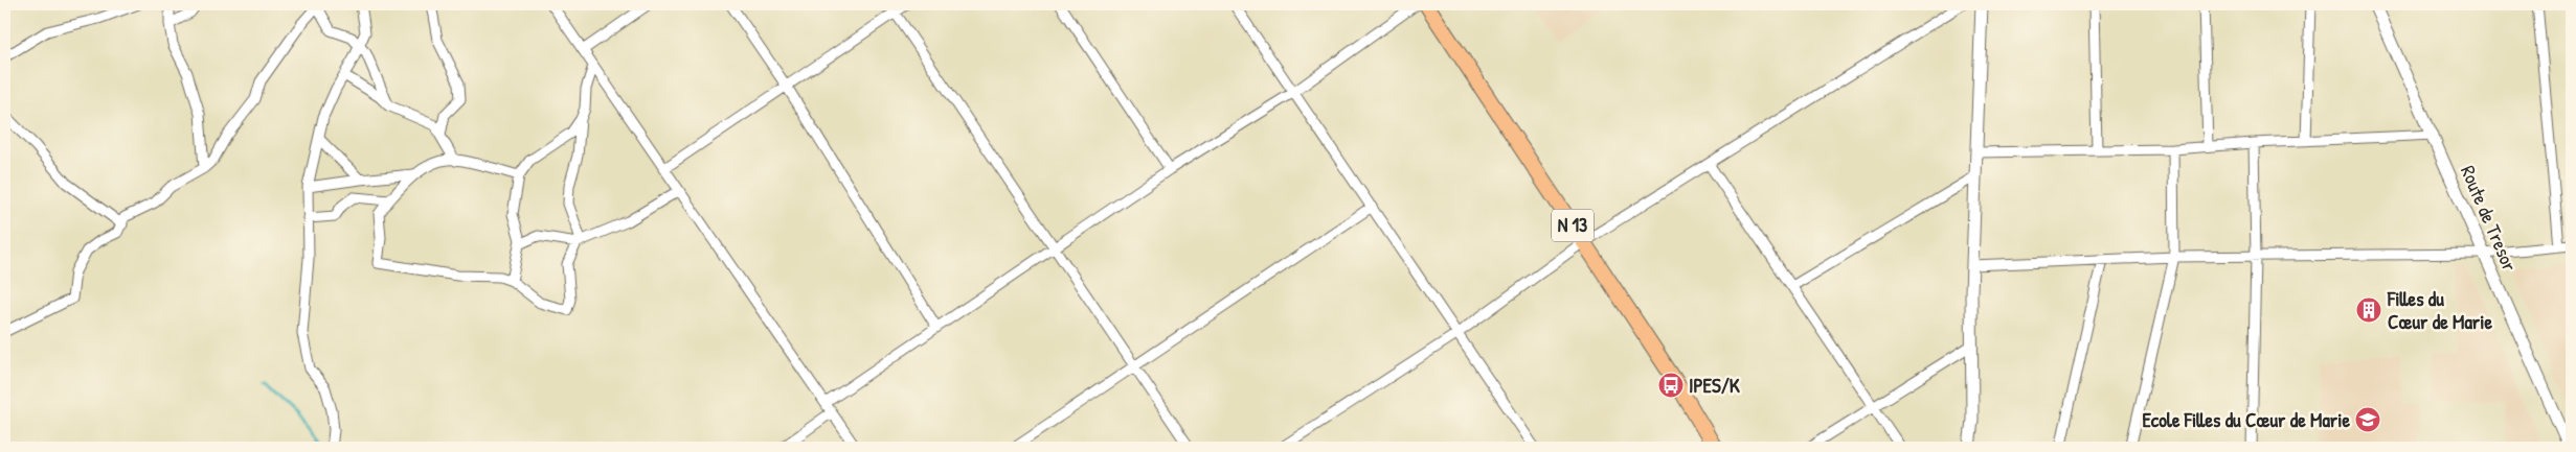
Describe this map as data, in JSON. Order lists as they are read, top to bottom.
{
  "streets": {
    "main road": ["N 13"],
    "street": ["Route de Tresor"]
  },
  "places": {
    "building": ["Filles du Cœur de Marie"],
    "bus stop": ["IPES/K"],
    "school or university": ["Ecole Filles du Cœur de Marie"]
  }
}
